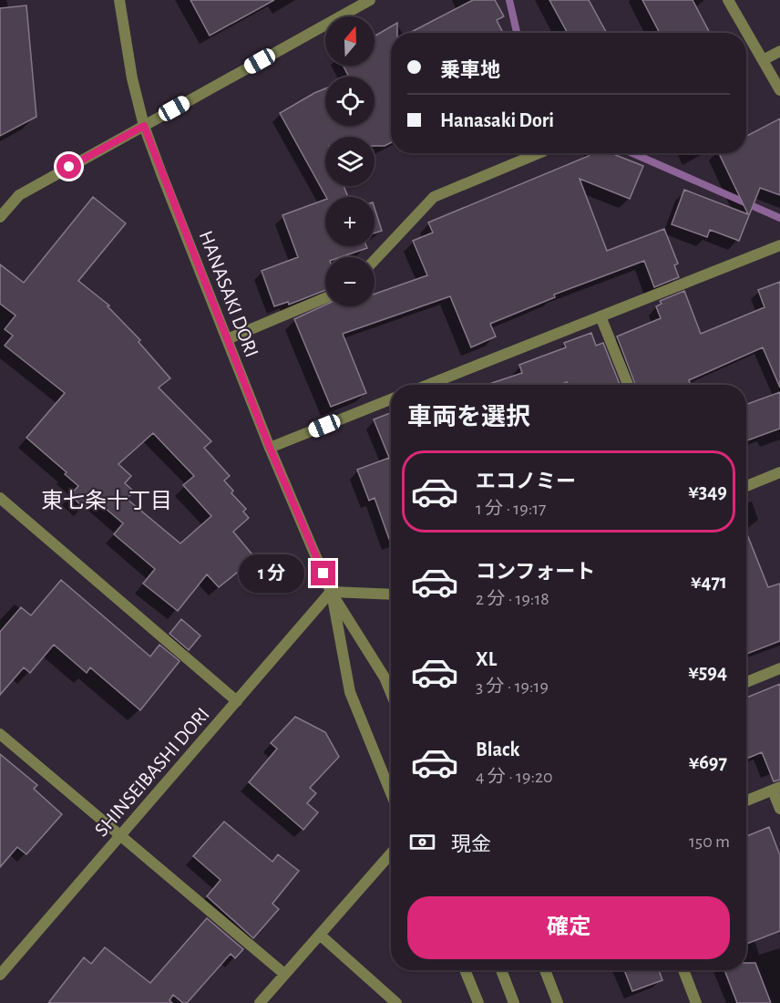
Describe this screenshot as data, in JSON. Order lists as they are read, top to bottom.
{
  "streets": {
    "street": ["HANASAKI DORI", "SHINSEIBASHI DORI"]
  },
  "crossings": [
    ["HANASAKI DORI", "SHINSEIBASHI DORI"]
  ],
  "districts": ["東七条十丁目"],
  "north": "top",
  "page": {
    "map_buttons": ["+", "−"],
    "banner": ["乗車地", "Hanasaki Dori"],
    "heading": "車両を選択",
    "list": [
      {
        "name": "エコノミー",
        "note": "1 分 · 19:17",
        "value": "¥349"
      },
      {
        "name": "コンフォート",
        "note": "2 分 · 19:18",
        "value": "¥471"
      },
      {
        "name": "XL",
        "note": "3 分 · 19:19",
        "value": "¥594"
      },
      {
        "name": "Black",
        "note": "4 分 · 19:20",
        "value": "¥697"
      }
    ],
    "bubble": "1 分",
    "pay": ["現金", "150 m"],
    "buttons": "確定"
  }
}
